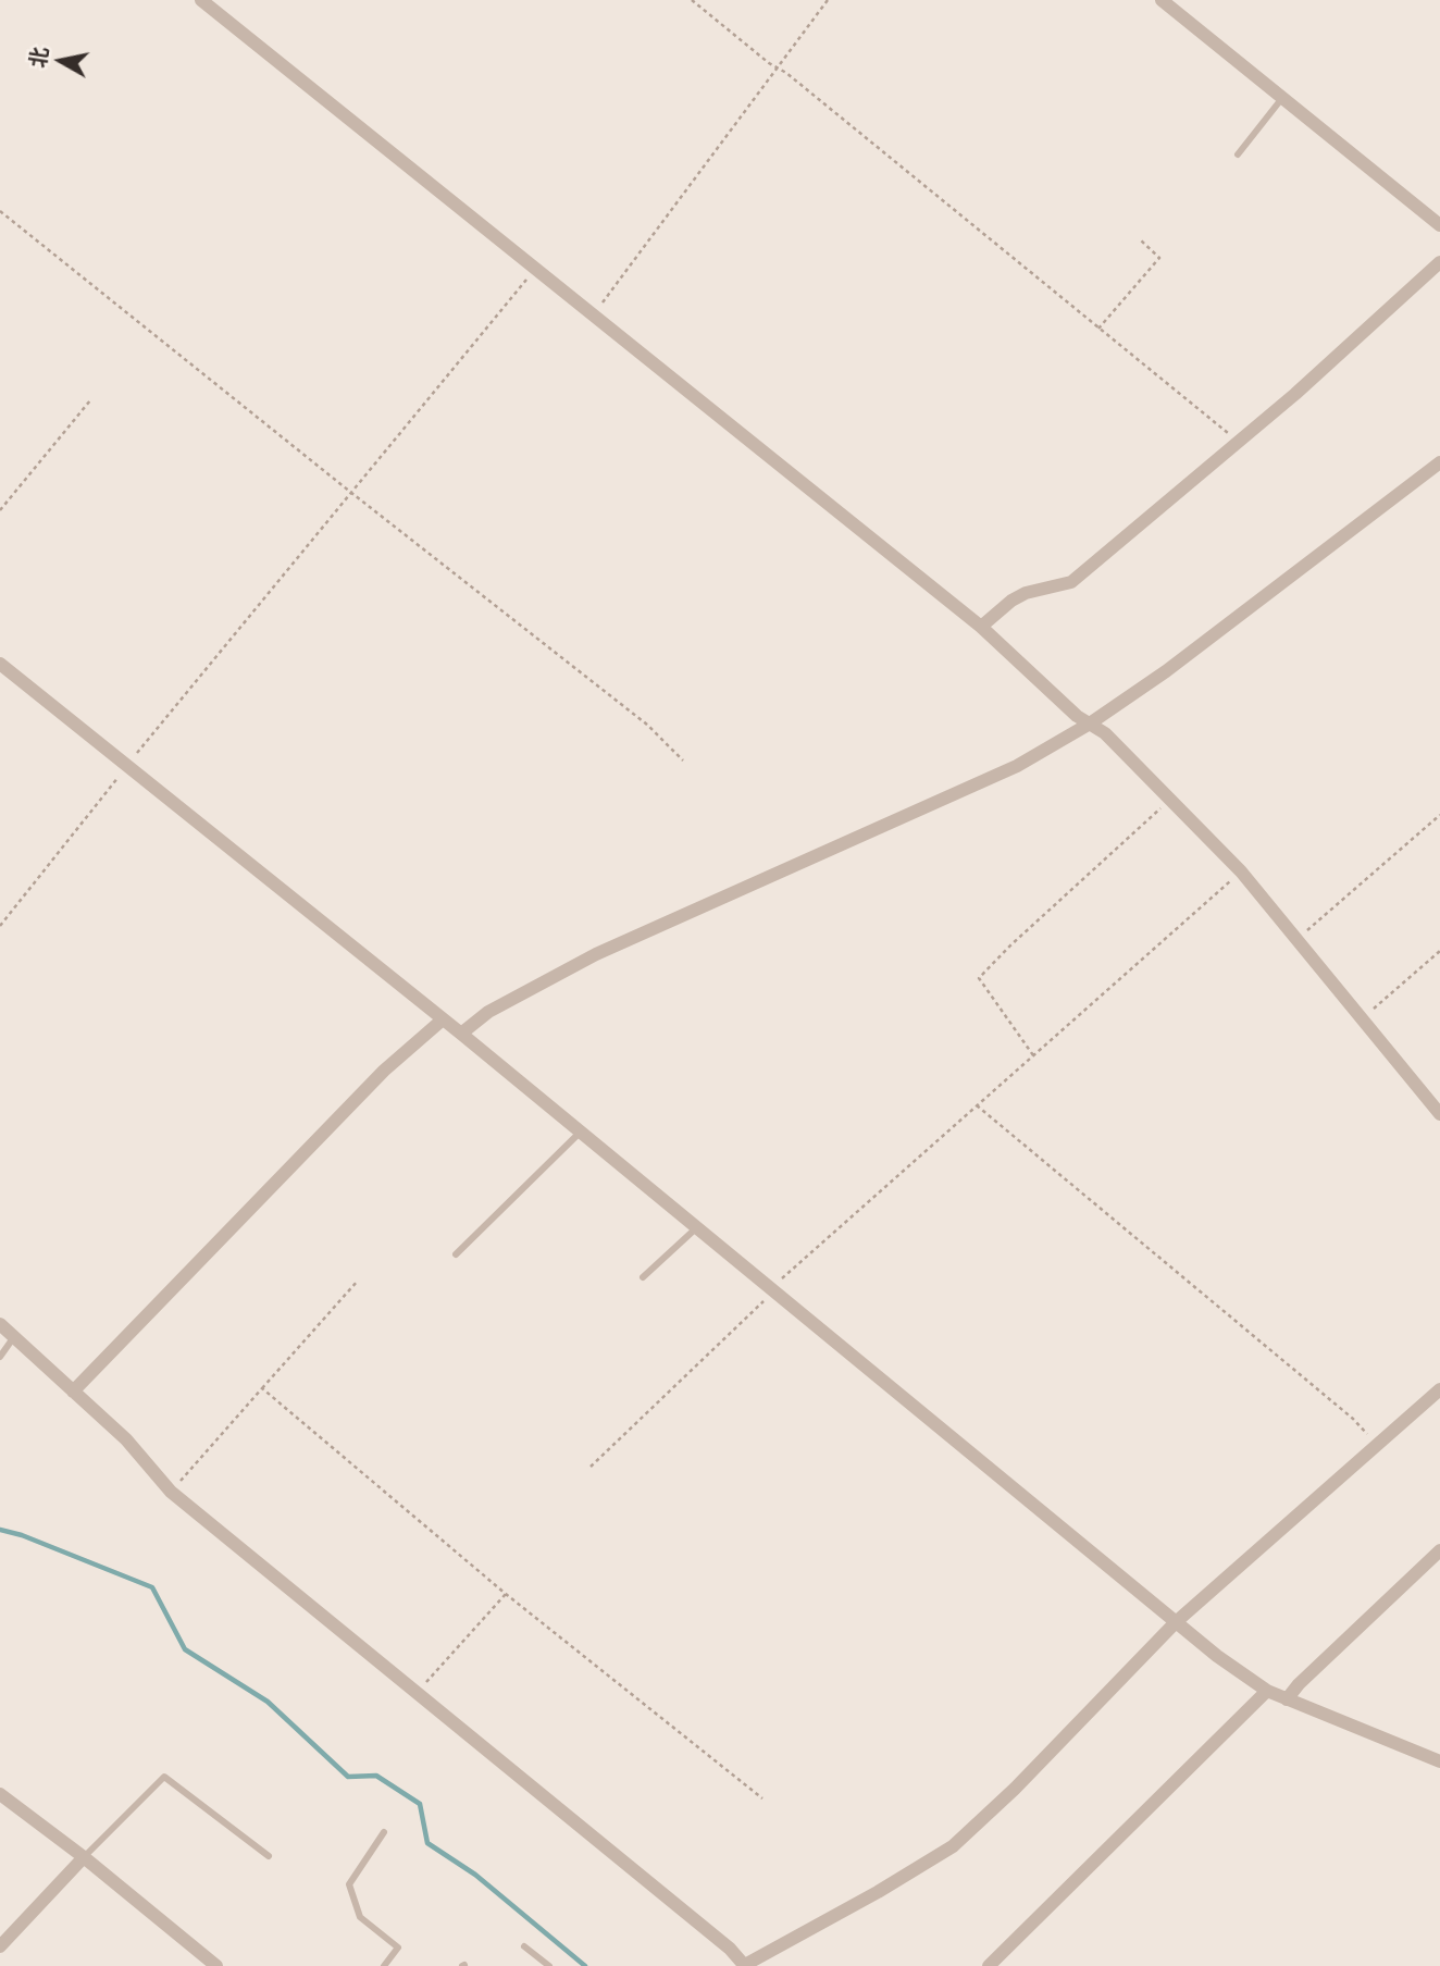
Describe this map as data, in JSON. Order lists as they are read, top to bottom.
{
  "north": "left"
}
